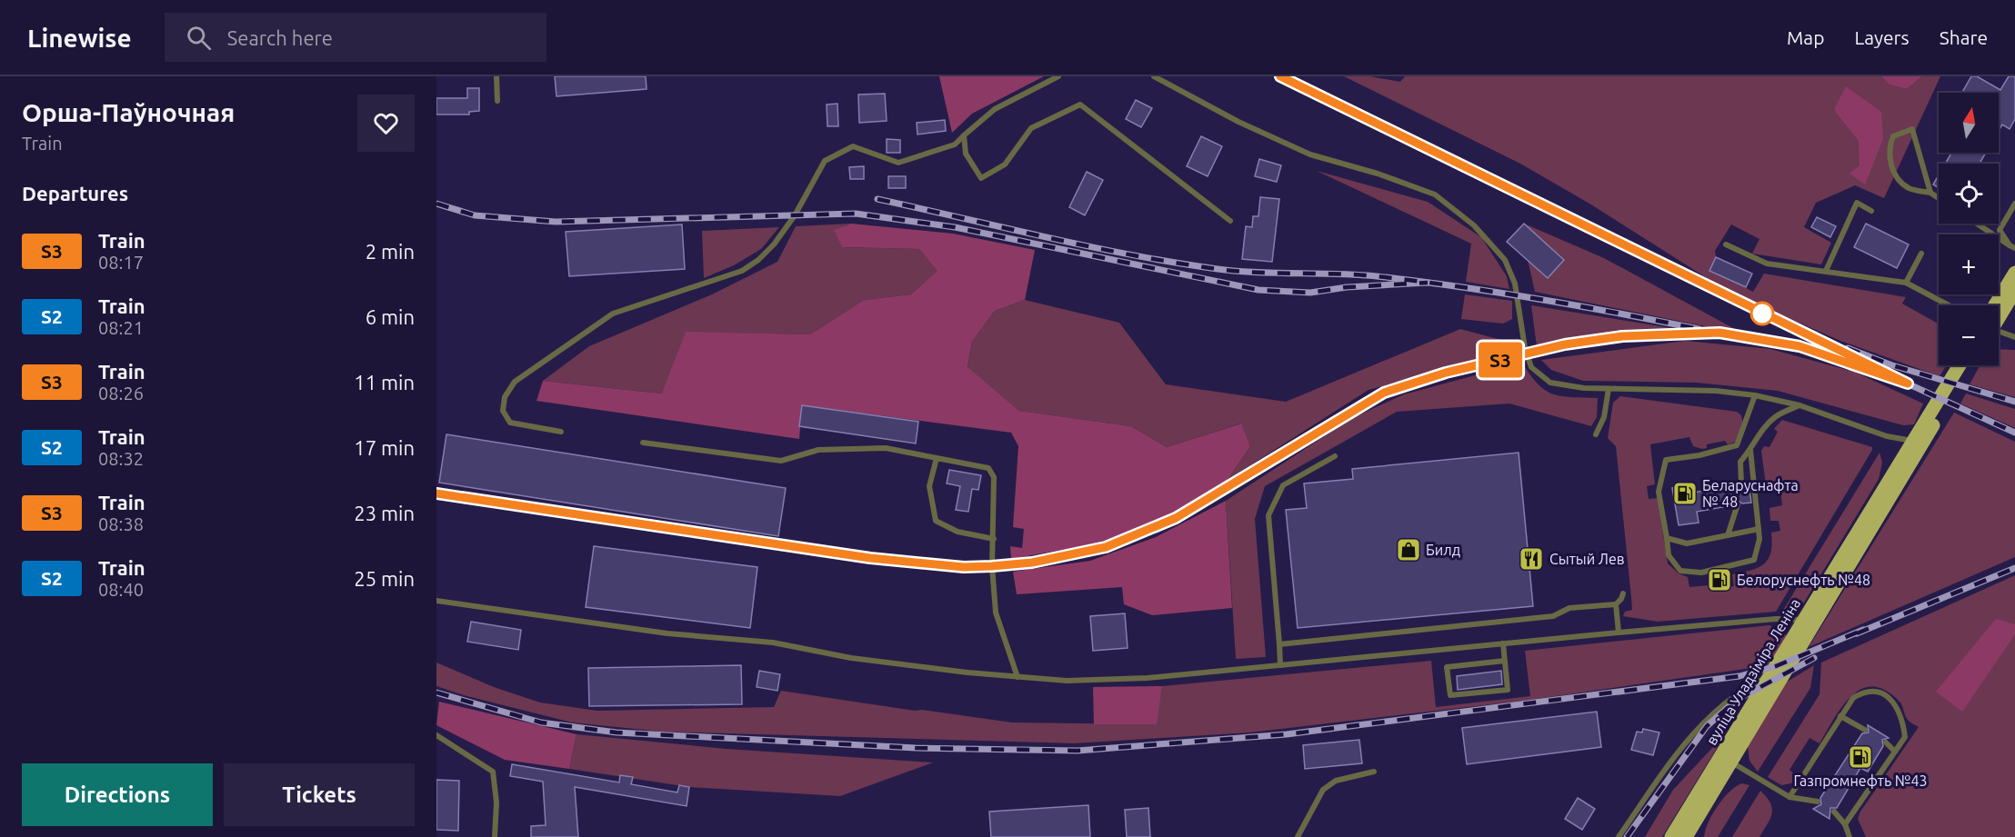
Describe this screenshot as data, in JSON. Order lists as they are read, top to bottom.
{
  "streets": {
    "main road": ["вуліца Уладзіміра Леніна"]
  },
  "places": {
    "fuel station": ["Беларуснафта № 48", "Белоруснефть №48", "Газпромнефть №43"],
    "shop": ["Билд"],
    "restaurant": ["Сытый Лев"]
  },
  "north": "top",
  "page": {
    "header": "Linewise",
    "search": "Search here",
    "nav": ["Map", "Layers", "Share"],
    "heading": [
      ["Орша-Паўночная", "Train"],
      "Departures"
    ],
    "on_map": "S3",
    "map_buttons": ["+", "−"],
    "list": [
      {
        "mark": "S3",
        "name": "Train",
        "note": "08:17",
        "value": "2 min"
      },
      {
        "mark": "S2",
        "name": "Train",
        "note": "08:21",
        "value": "6 min"
      },
      {
        "mark": "S3",
        "name": "Train",
        "note": "08:26",
        "value": "11 min"
      },
      {
        "mark": "S2",
        "name": "Train",
        "note": "08:32",
        "value": "17 min"
      },
      {
        "mark": "S3",
        "name": "Train",
        "note": "08:38",
        "value": "23 min"
      },
      {
        "mark": "S2",
        "name": "Train",
        "note": "08:40",
        "value": "25 min"
      }
    ],
    "buttons": ["Directions", "Tickets"]
  }
}
